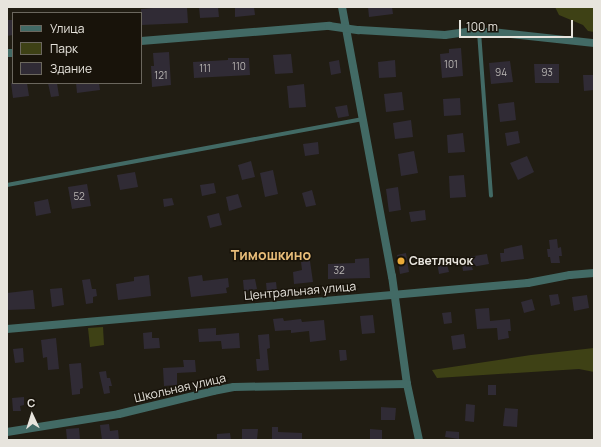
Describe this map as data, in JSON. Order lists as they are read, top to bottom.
{
  "streets": {
    "street": ["Центральная улица", "Школьная улица"]
  },
  "districts": ["Тимошкино"],
  "places": ["Светлячок"],
  "house_numbers": [
    "101",
    "110",
    "111",
    "94",
    "93",
    "121",
    "52",
    "32"
  ],
  "legend": ["Улица", "Парк", "Здание"],
  "scale_bar": "100 m",
  "north": "top"
}
